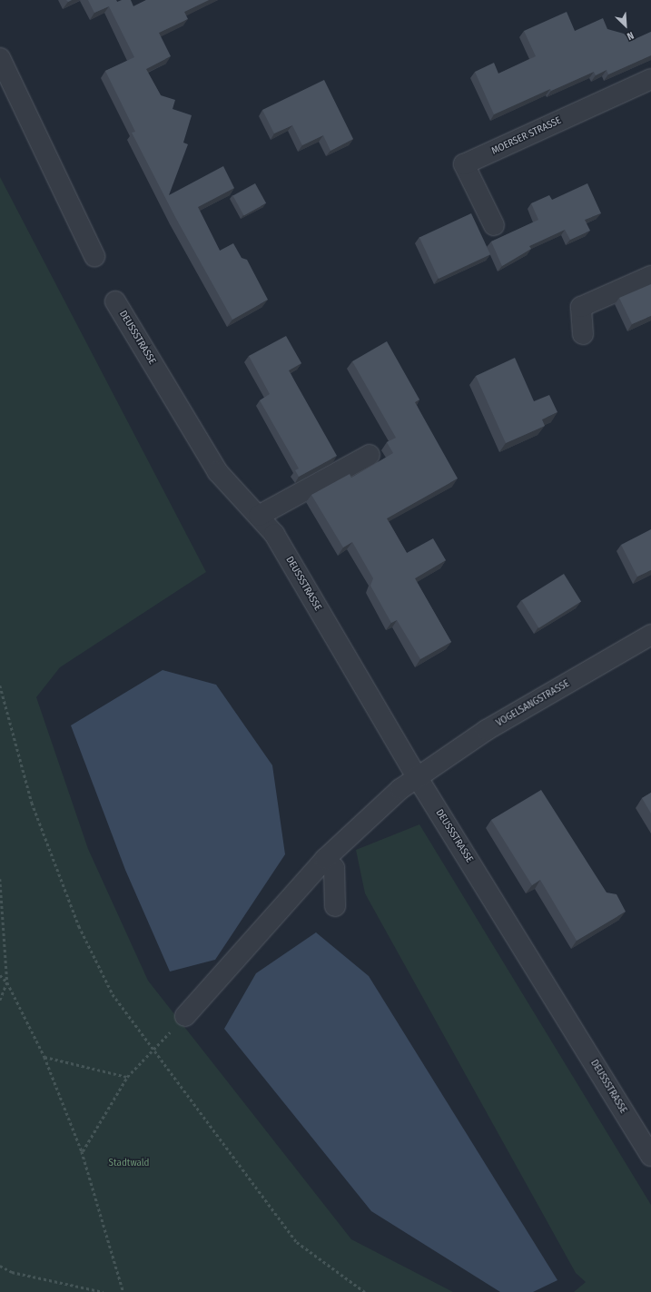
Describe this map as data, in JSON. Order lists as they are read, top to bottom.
{
  "streets": {
    "street": ["MOERSER STRASSE", "DEUSSSTRASSE", "VOGELSANGSTRASSE"]
  },
  "crossings": [
    ["DEUSSSTRASSE", "VOGELSANGSTRASSE"]
  ],
  "parks": ["Stadtwald"],
  "north": "bottom right"
}
